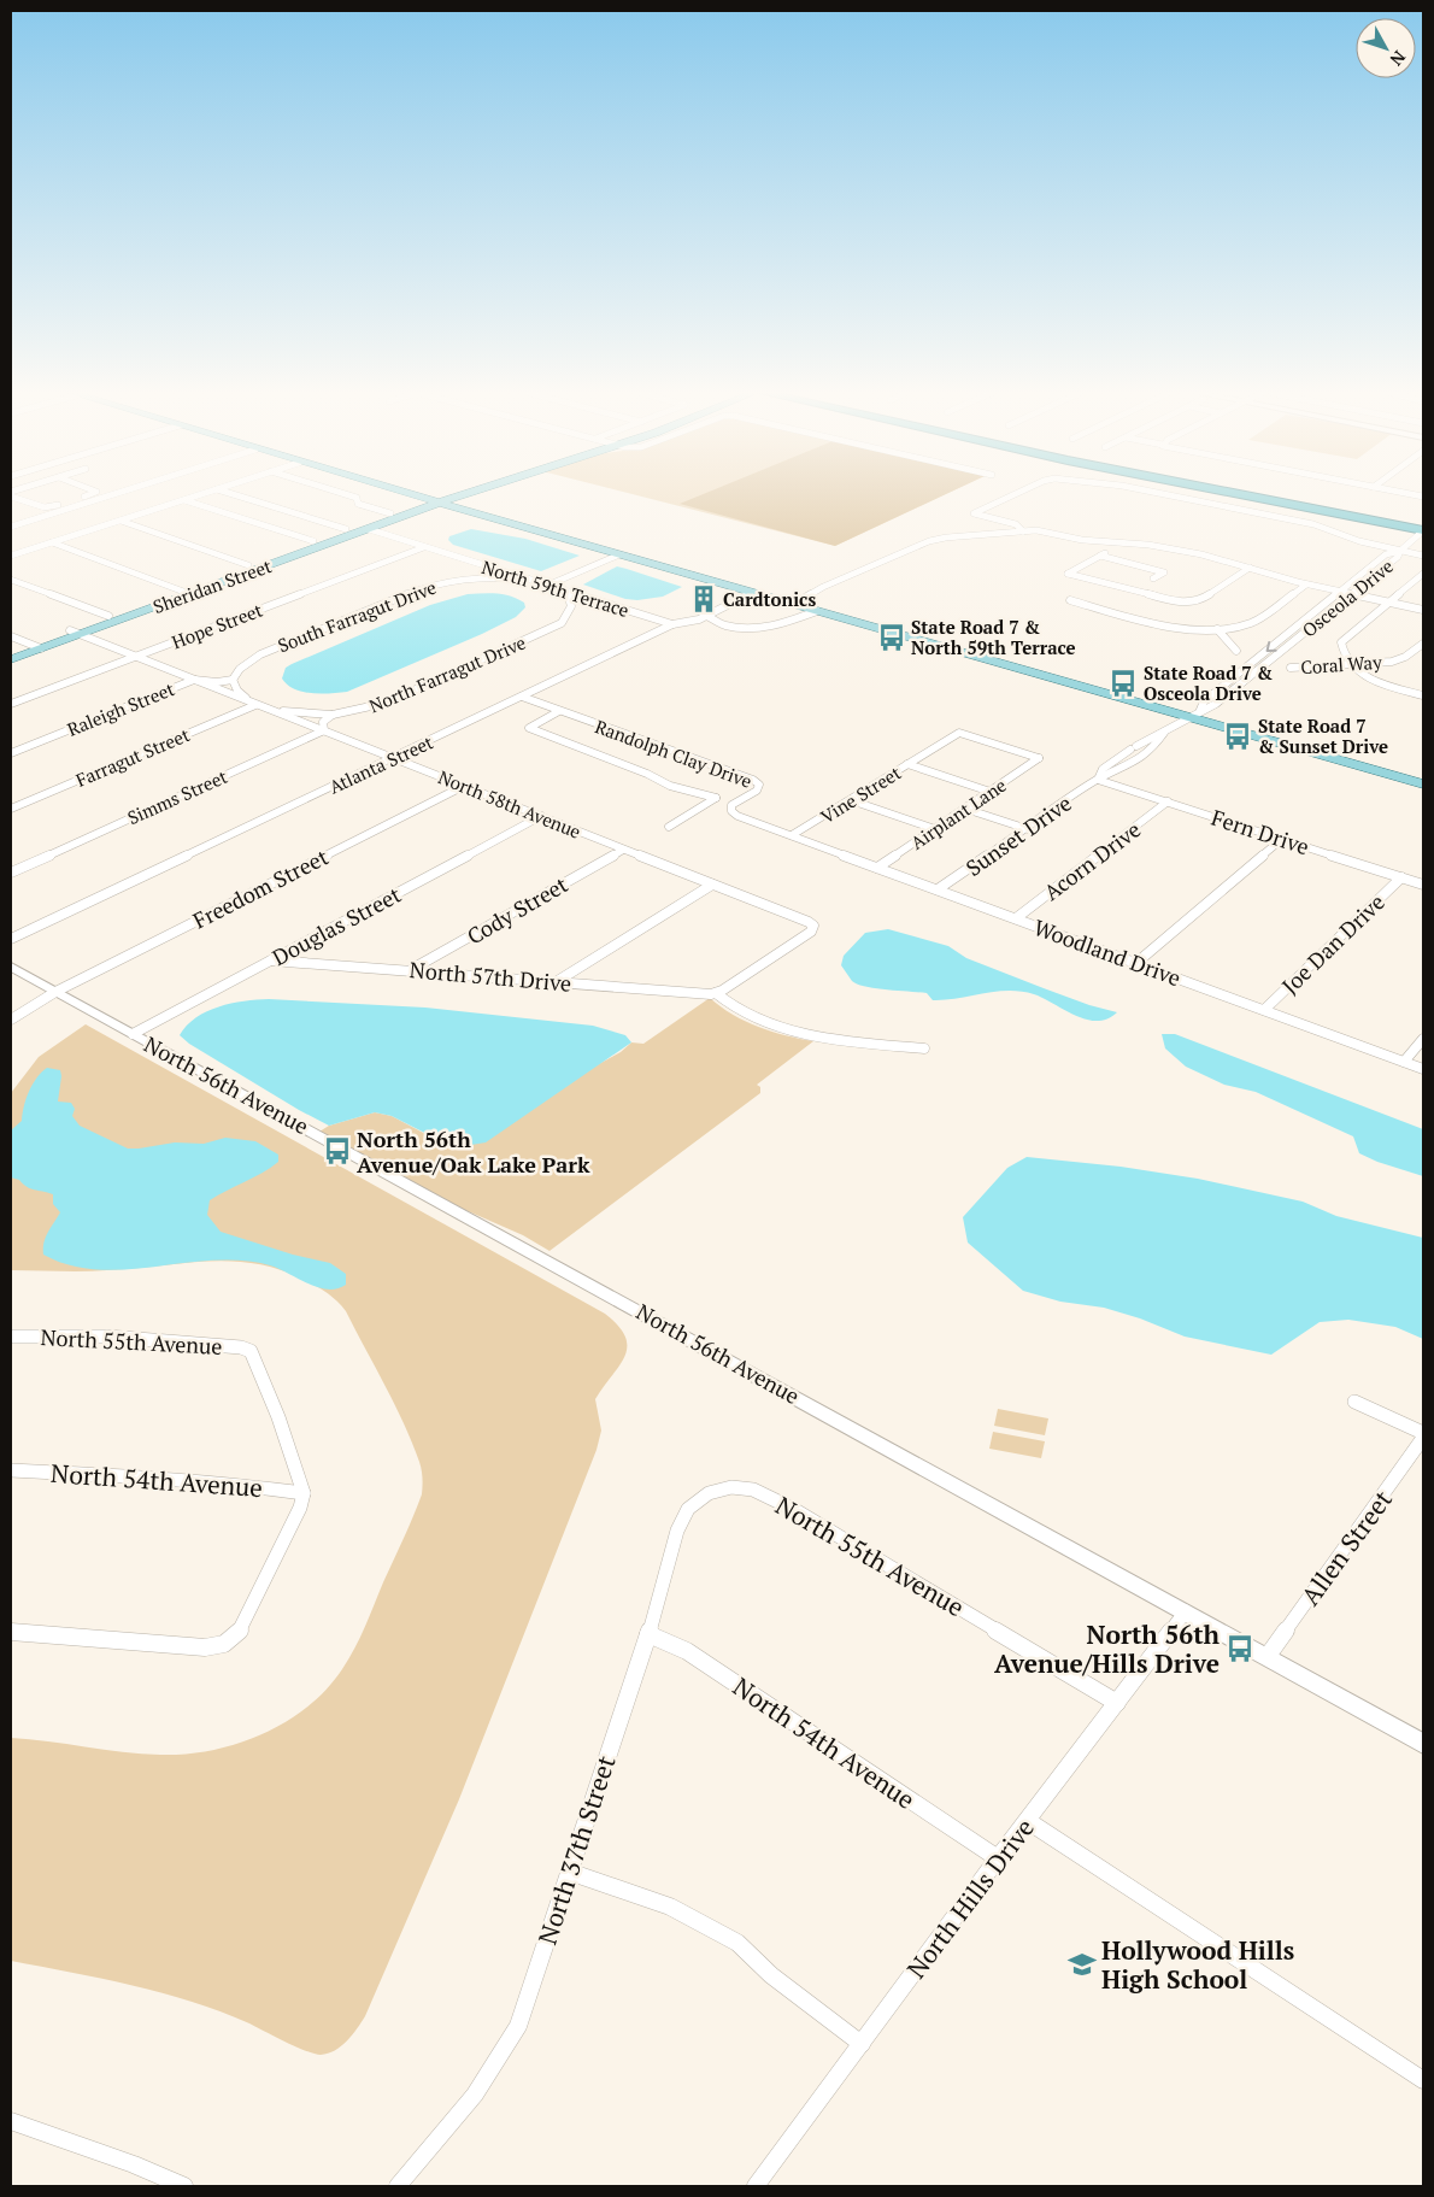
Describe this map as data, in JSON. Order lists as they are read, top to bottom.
{
  "streets": {
    "main road": ["Sheridan Street"],
    "street": [
      "North 59th Terrace",
      "Osceola Drive",
      "South Farragut Drive",
      "Hope Street",
      "Coral Way",
      "North Farragut Drive",
      "Raleigh Street",
      "Randolph Clay Drive",
      "Farragut Street",
      "Atlanta Street",
      "Vine Street",
      "Simms Street",
      "North 58th Avenue",
      "Airplant Lane",
      "Fern Drive",
      "Sunset Drive",
      "Acorn Drive",
      "Freedom Street",
      "Cody Street",
      "Douglas Street",
      "Joe Dan Drive",
      "Woodland Drive",
      "North 57th Drive",
      "North 56th Avenue",
      "North 55th Avenue",
      "North 54th Avenue",
      "Allen Street",
      "North 37th Street",
      "North Hills Drive"
    ]
  },
  "crossings": [
    ["Sheridan Street", "North 59th Terrace"],
    ["Sheridan Street", "North 58th Avenue"],
    ["North 59th Terrace", "South Farragut Drive"],
    ["North 59th Terrace", "Hope Street"],
    ["North 59th Terrace", "North Farragut Drive"],
    ["North 59th Terrace", "Atlanta Street"],
    ["Osceola Drive", "Sunset Drive"],
    ["South Farragut Drive", "Raleigh Street"],
    ["Hope Street", "North 58th Avenue"],
    ["North Farragut Drive", "Farragut Street"],
    ["North Farragut Drive", "North 58th Avenue"],
    ["Raleigh Street", "North 58th Avenue"],
    ["Randolph Clay Drive", "Atlanta Street"],
    ["Randolph Clay Drive", "Vine Street"],
    ["Randolph Clay Drive", "Woodland Drive"],
    ["Farragut Street", "North 58th Avenue"],
    ["Atlanta Street", "North 58th Avenue"],
    ["Vine Street", "Airplant Lane"],
    ["Vine Street", "Woodland Drive"],
    ["Simms Street", "North 58th Avenue"],
    ["North 58th Avenue", "Freedom Street"],
    ["North 58th Avenue", "Cody Street"],
    ["North 58th Avenue", "Douglas Street"],
    ["North 58th Avenue", "North 57th Drive"],
    ["Airplant Lane", "Woodland Drive"],
    ["Fern Drive", "Sunset Drive"],
    ["Fern Drive", "Acorn Drive"],
    ["Fern Drive", "Joe Dan Drive"],
    ["Sunset Drive", "Woodland Drive"],
    ["Acorn Drive", "Woodland Drive"],
    ["Freedom Street", "North 56th Avenue"],
    ["Cody Street", "North 57th Drive"],
    ["Douglas Street", "North 57th Drive"],
    ["Douglas Street", "North 56th Avenue"],
    ["Joe Dan Drive", "Woodland Drive"],
    ["North 56th Avenue", "Allen Street"],
    ["North 56th Avenue", "North Hills Drive"],
    ["North 55th Avenue", "North 54th Avenue"],
    ["North 55th Avenue", "North 37th Street"],
    ["North 55th Avenue", "North Hills Drive"],
    ["North 54th Avenue", "North 37th Street"],
    ["North 54th Avenue", "North Hills Drive"]
  ],
  "places": {
    "building": ["Cardtonics"],
    "bus stop": [
      "State Road 7 & North 59th Terrace",
      "State Road 7 & Osceola Drive",
      "State Road 7 & Sunset Drive",
      "North 56th Avenue/Oak Lake Park",
      "North 56th Avenue/Hills Drive"
    ],
    "school or university": ["Hollywood Hills High School"]
  },
  "north": "bottom right"
}
